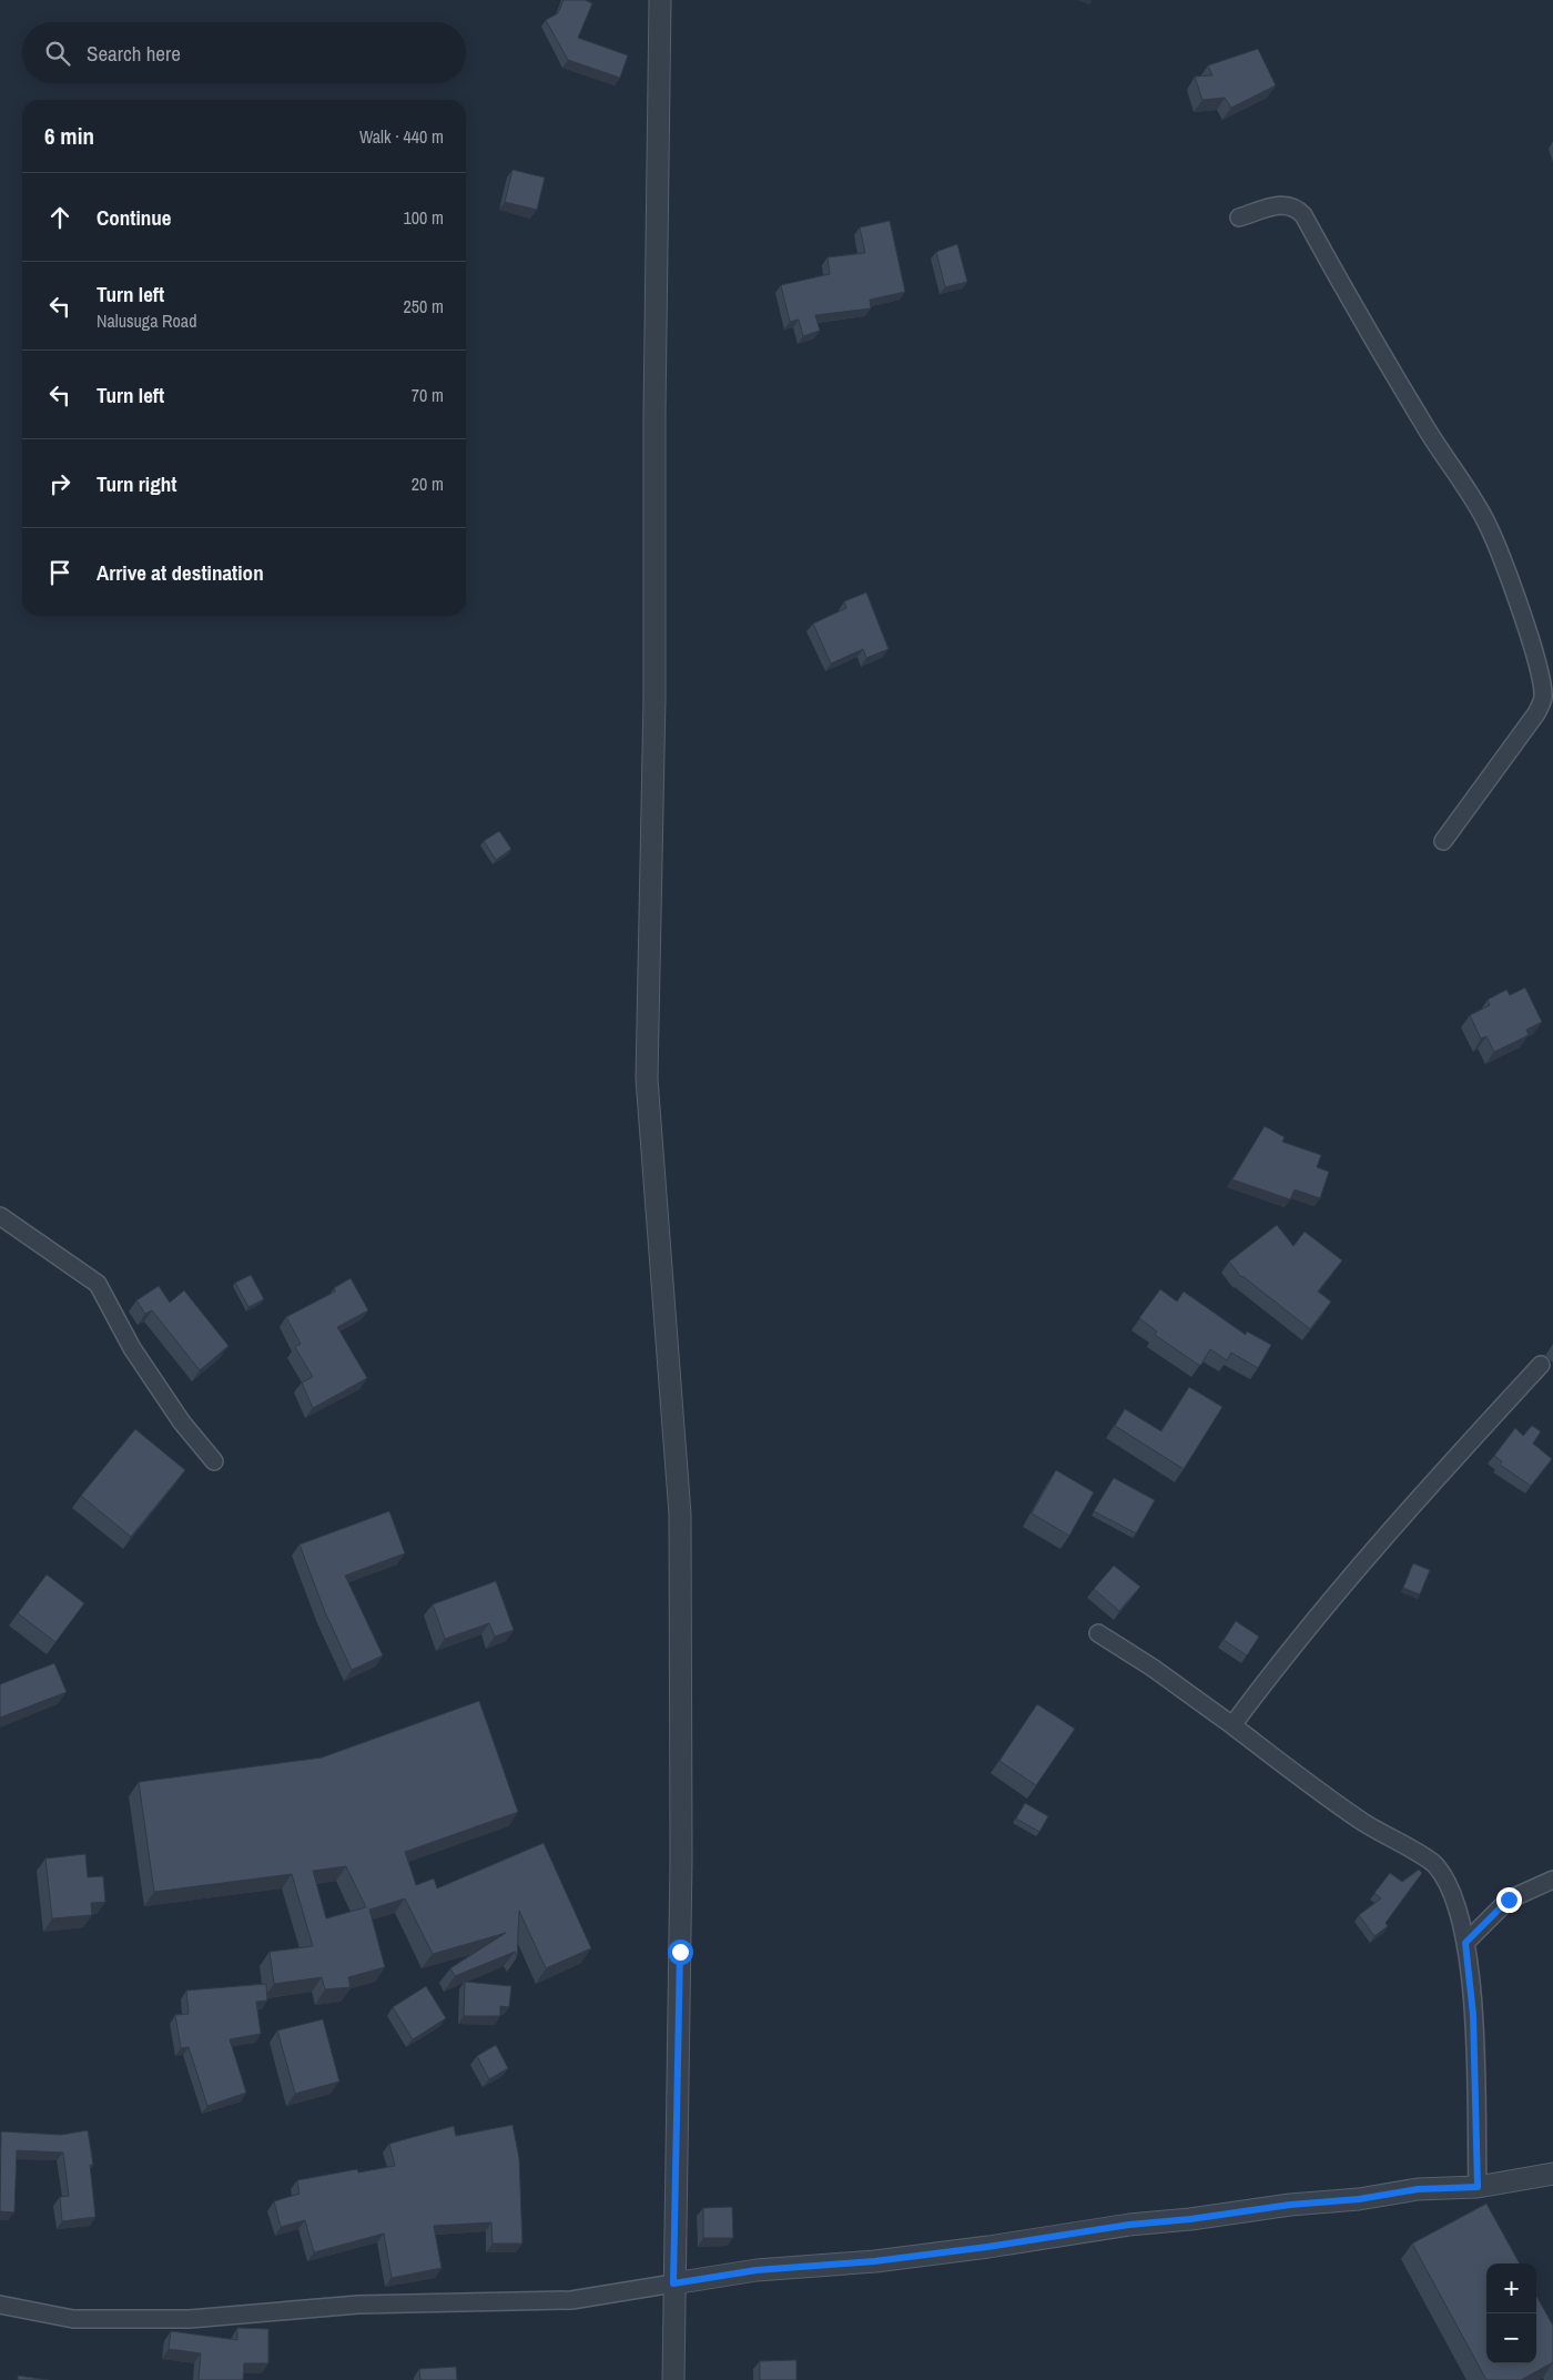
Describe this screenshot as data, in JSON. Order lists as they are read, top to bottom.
{
  "page": {
    "search": "Search here",
    "heading": ["6 min", "Walk · 440 m"],
    "list": [
      ["Continue", "100 m"],
      ["Turn left", "Nalusuga Road", "250 m"],
      ["Turn left", "70 m"],
      ["Turn right", "20 m"],
      "Arrive at destination"
    ],
    "map_buttons": ["+", "−"]
  }
}
